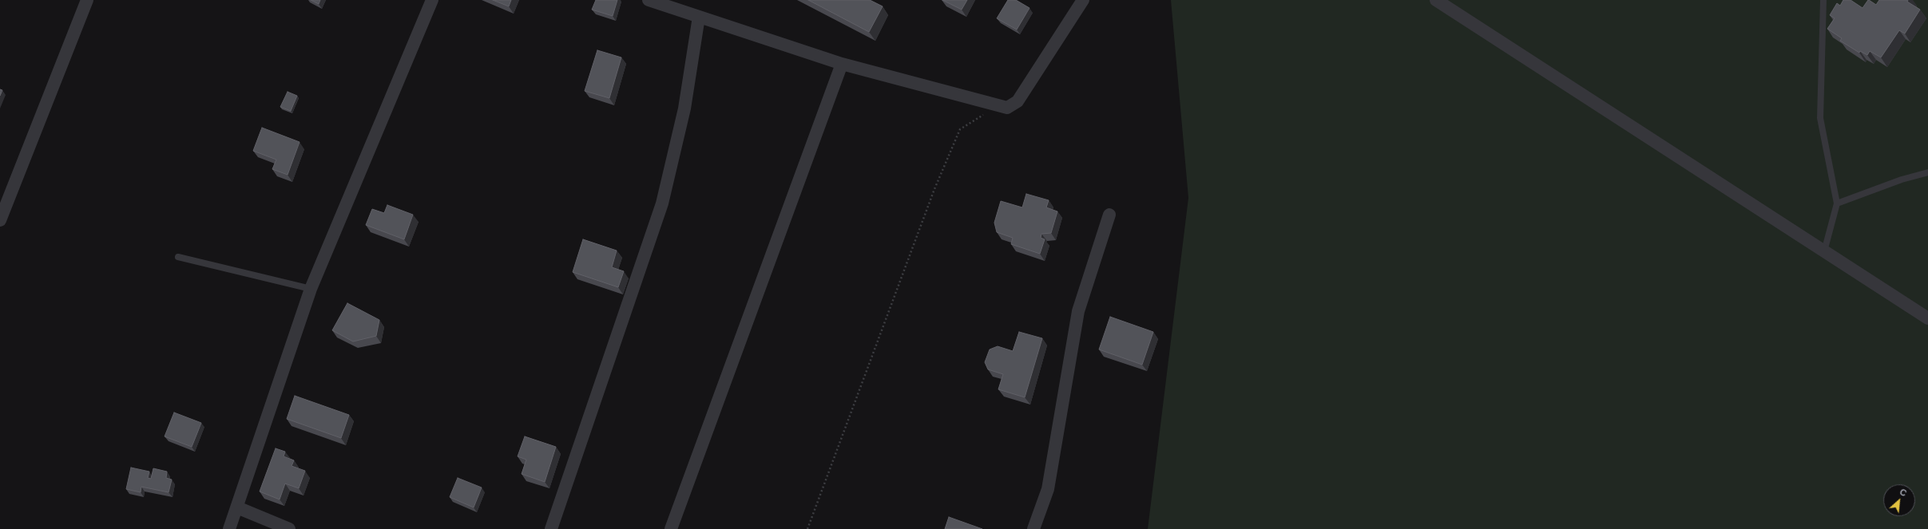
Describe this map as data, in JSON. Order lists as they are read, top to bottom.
{
  "north": "top right"
}
